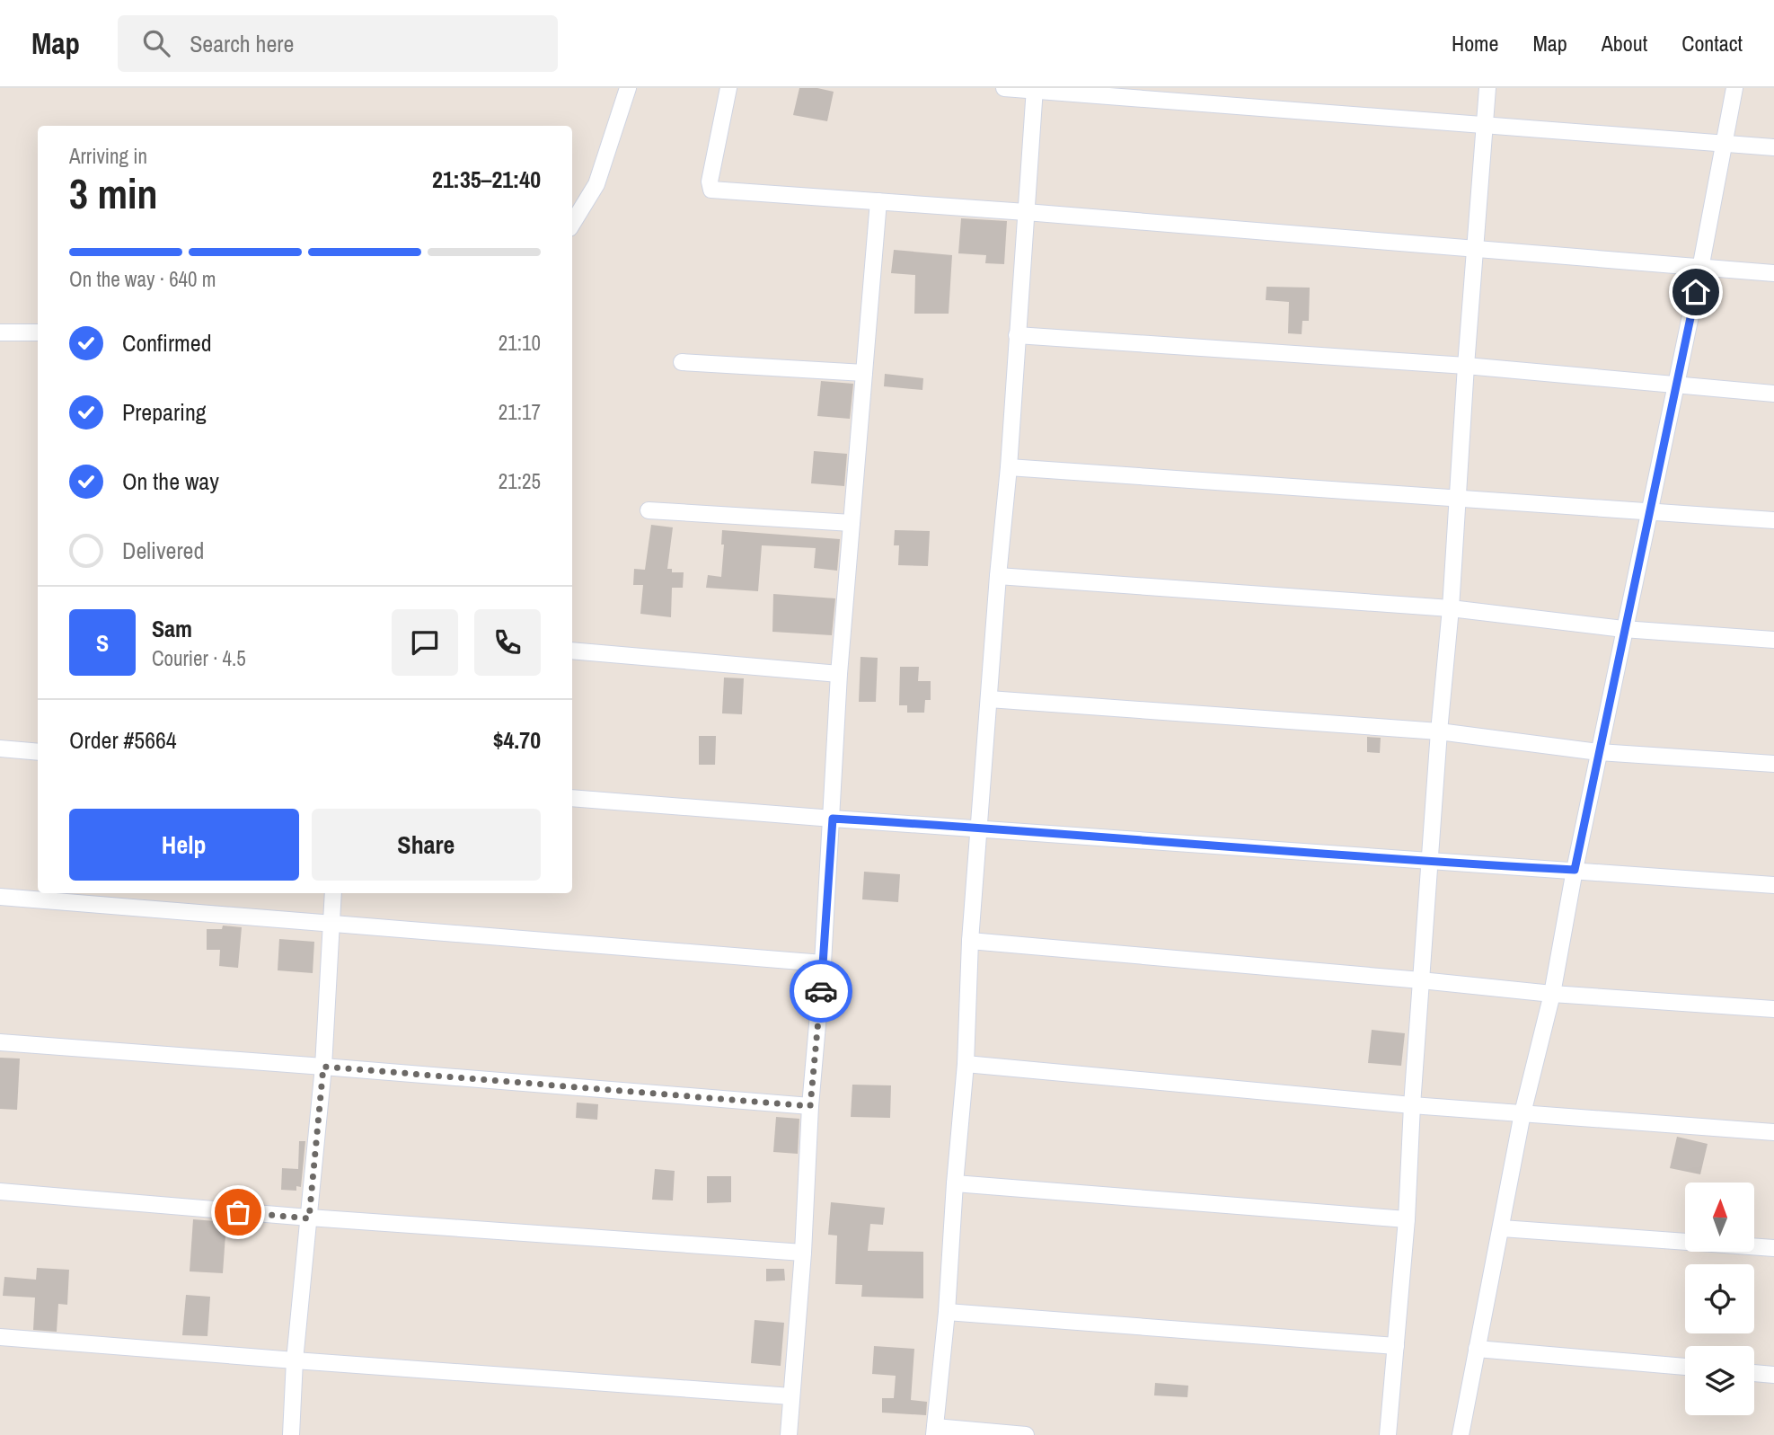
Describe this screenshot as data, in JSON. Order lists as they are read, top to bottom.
{
  "north": "top",
  "page": {
    "header": "Map",
    "search": "Search here",
    "nav": [
      "Home",
      "Map",
      "About",
      "Contact"
    ],
    "heading": ["3 min", "Arriving in", "21:35–21:40"],
    "panel": [
      "Sam",
      "Courier · 4.5",
      "Order #5664",
      "$4.70"
    ],
    "bar": "On the way · 640 m",
    "list": [
      ["Confirmed", "21:10"],
      ["Preparing", "21:17"],
      ["On the way", "21:25"],
      "Delivered"
    ],
    "round": "S",
    "buttons": ["Help", "Share"]
  }
}
